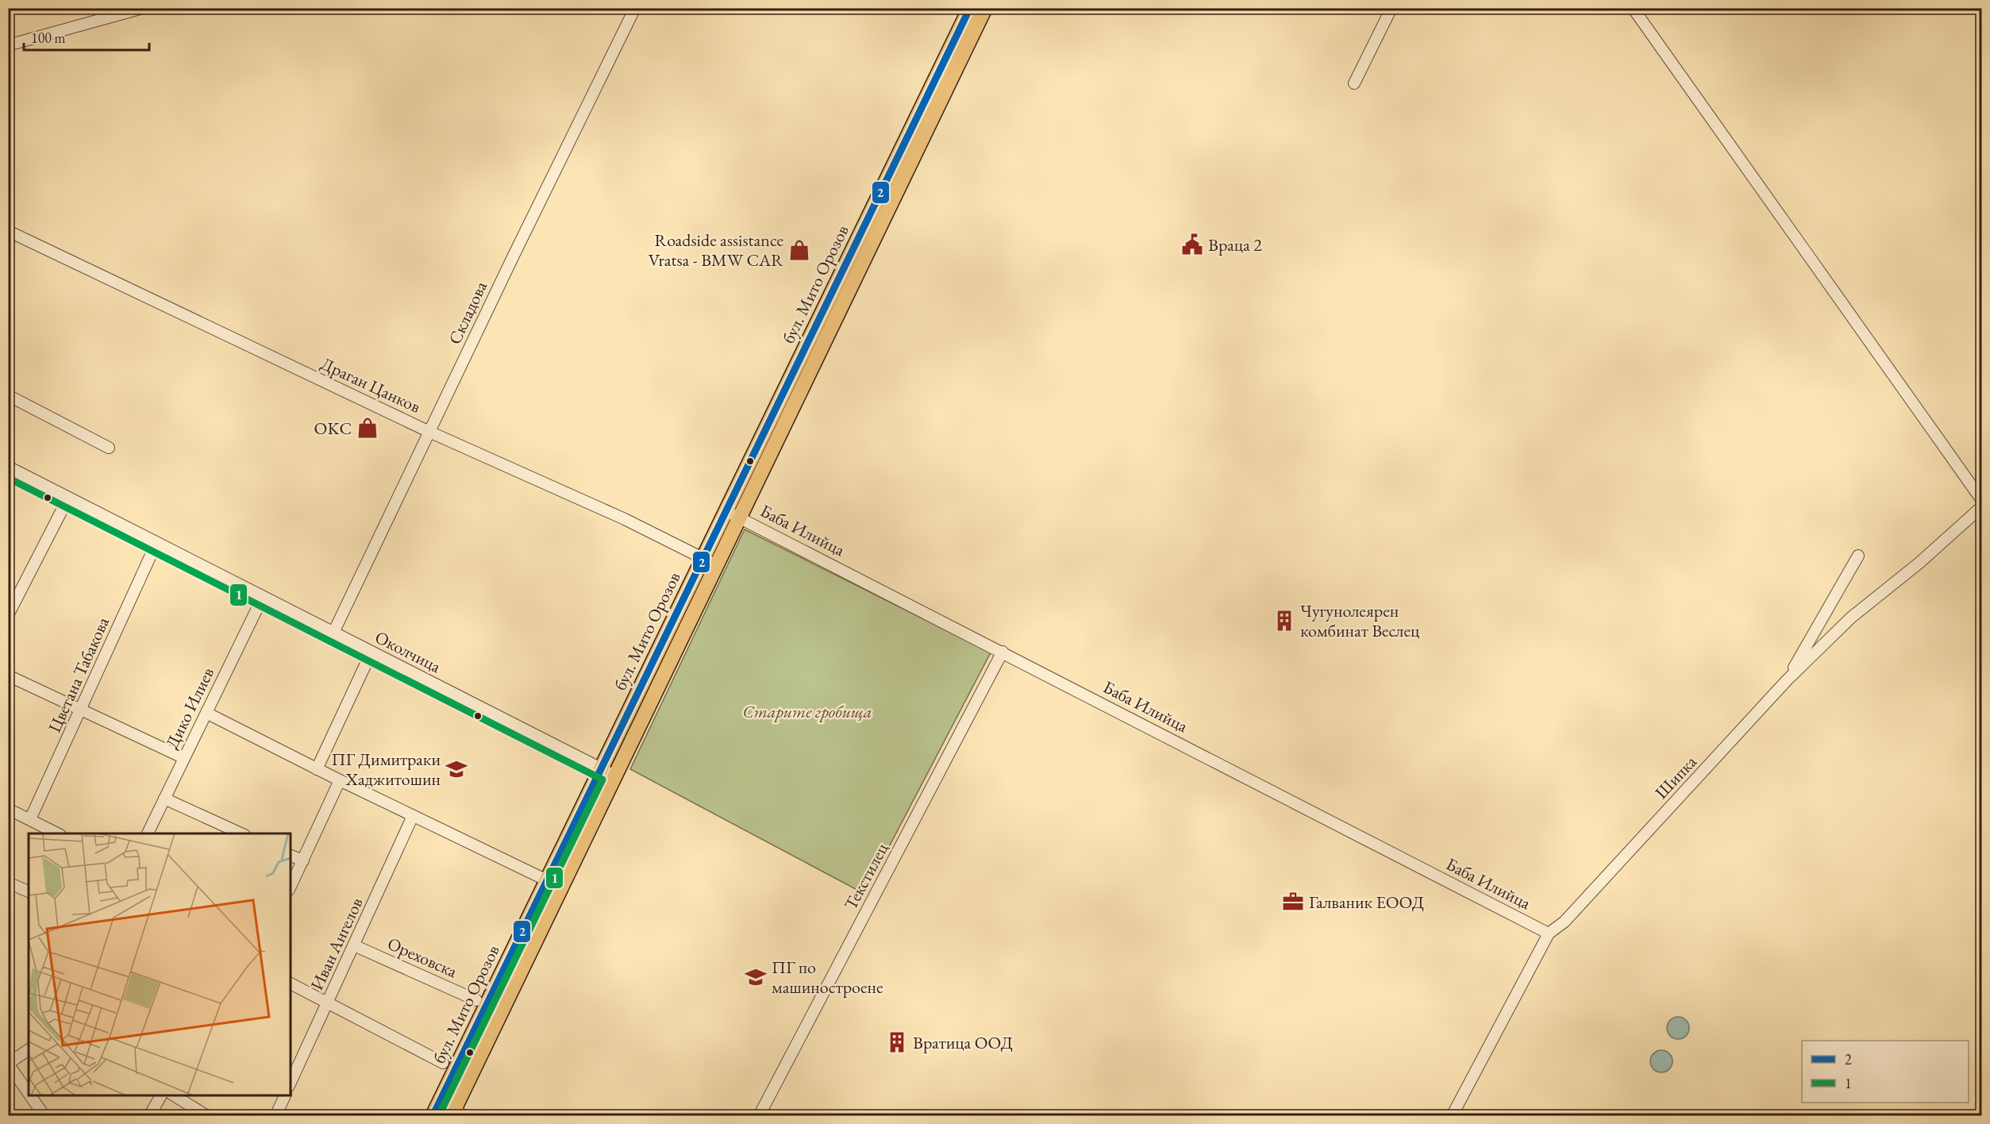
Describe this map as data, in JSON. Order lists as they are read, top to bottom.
{
  "streets": {
    "main road": ["бул. Мито Орозов"],
    "street": [
      "Складова",
      "Драган Цанков",
      "Баба Илийца",
      "Околчица",
      "Цветана Табакова",
      "Дико Илиев",
      "Шипка",
      "Текстилец",
      "Иван Ангелов",
      "Ореховска"
    ]
  },
  "crossings": [
    ["бул. Мито Орозов", "Драган Цанков"],
    ["бул. Мито Орозов", "Баба Илийца"],
    ["бул. Мито Орозов", "Околчица"],
    ["Складова", "Драган Цанков"],
    ["Складова", "Околчица"],
    ["Баба Илийца", "Шипка"],
    ["Баба Илийца", "Текстилец"],
    ["Околчица", "Цветана Табакова"],
    ["Околчица", "Дико Илиев"],
    ["Иван Ангелов", "Ореховска"]
  ],
  "parks": ["Старите гробища"],
  "places": {
    "public building": ["Враца 2"],
    "shop": ["Roadside assistance Vratsa - BMW CAR", "OKC"],
    "building": ["Чугунолеярен комбинат Веслец", "Вратица ООД"],
    "school or university": ["ПГ Димитраки Хаджитошин", "ПГ по машиностроене"],
    "office": ["Галваник ЕООД"]
  },
  "lines": ["transit line 2", "transit line 1"],
  "legend": ["2", "1"],
  "scale_bar": "100 m"
}
